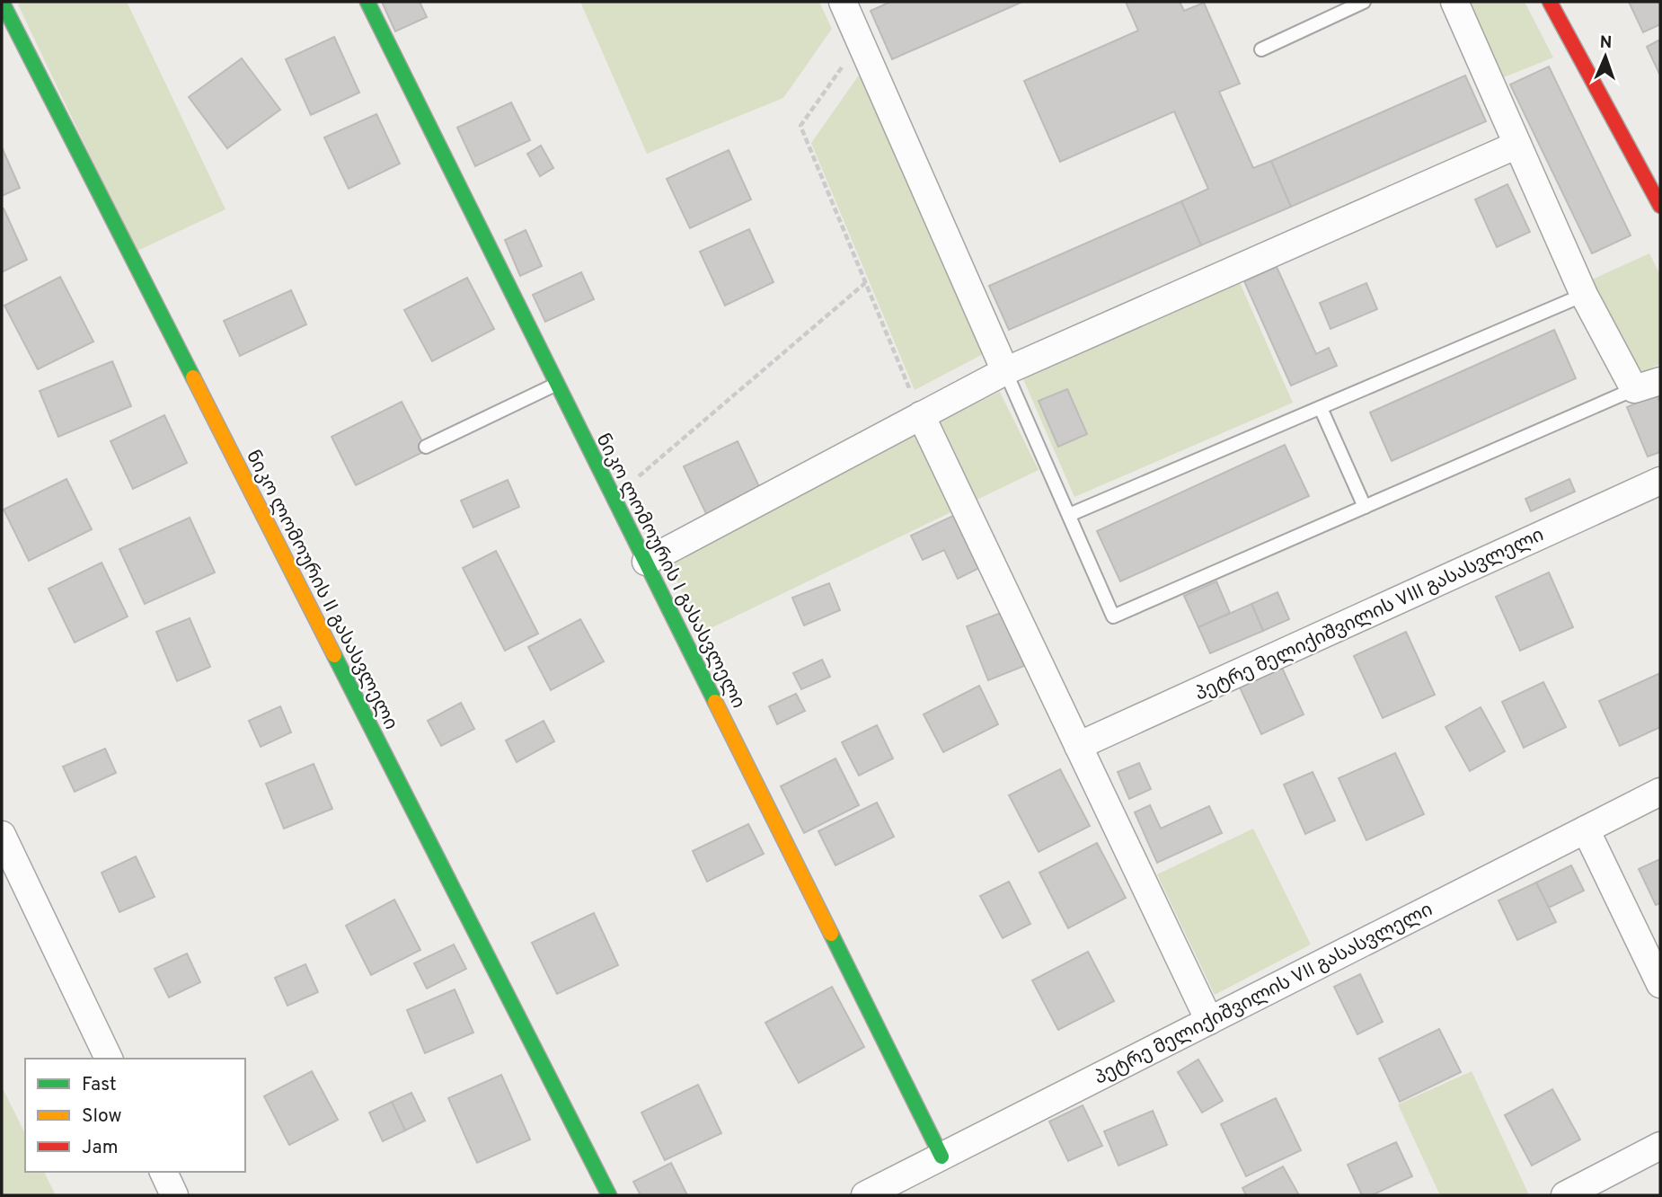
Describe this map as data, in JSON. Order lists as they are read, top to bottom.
{
  "streets": {
    "street": [
      "ნიკო ლომოურის I გასასვლელი",
      "ნიკო ლომოურის II გასასვლელი",
      "პეტრე მელიქიშვილის VIII გასასვლელი",
      "პეტრე მელიქიშვილის VII გასასვლელი"
    ]
  },
  "crossings": [
    ["ნიკო ლომოურის I გასასვლელი", "პეტრე მელიქიშვილის VII გასასვლელი"]
  ],
  "legend": ["Fast", "Slow", "Jam"],
  "north": "top"
}
